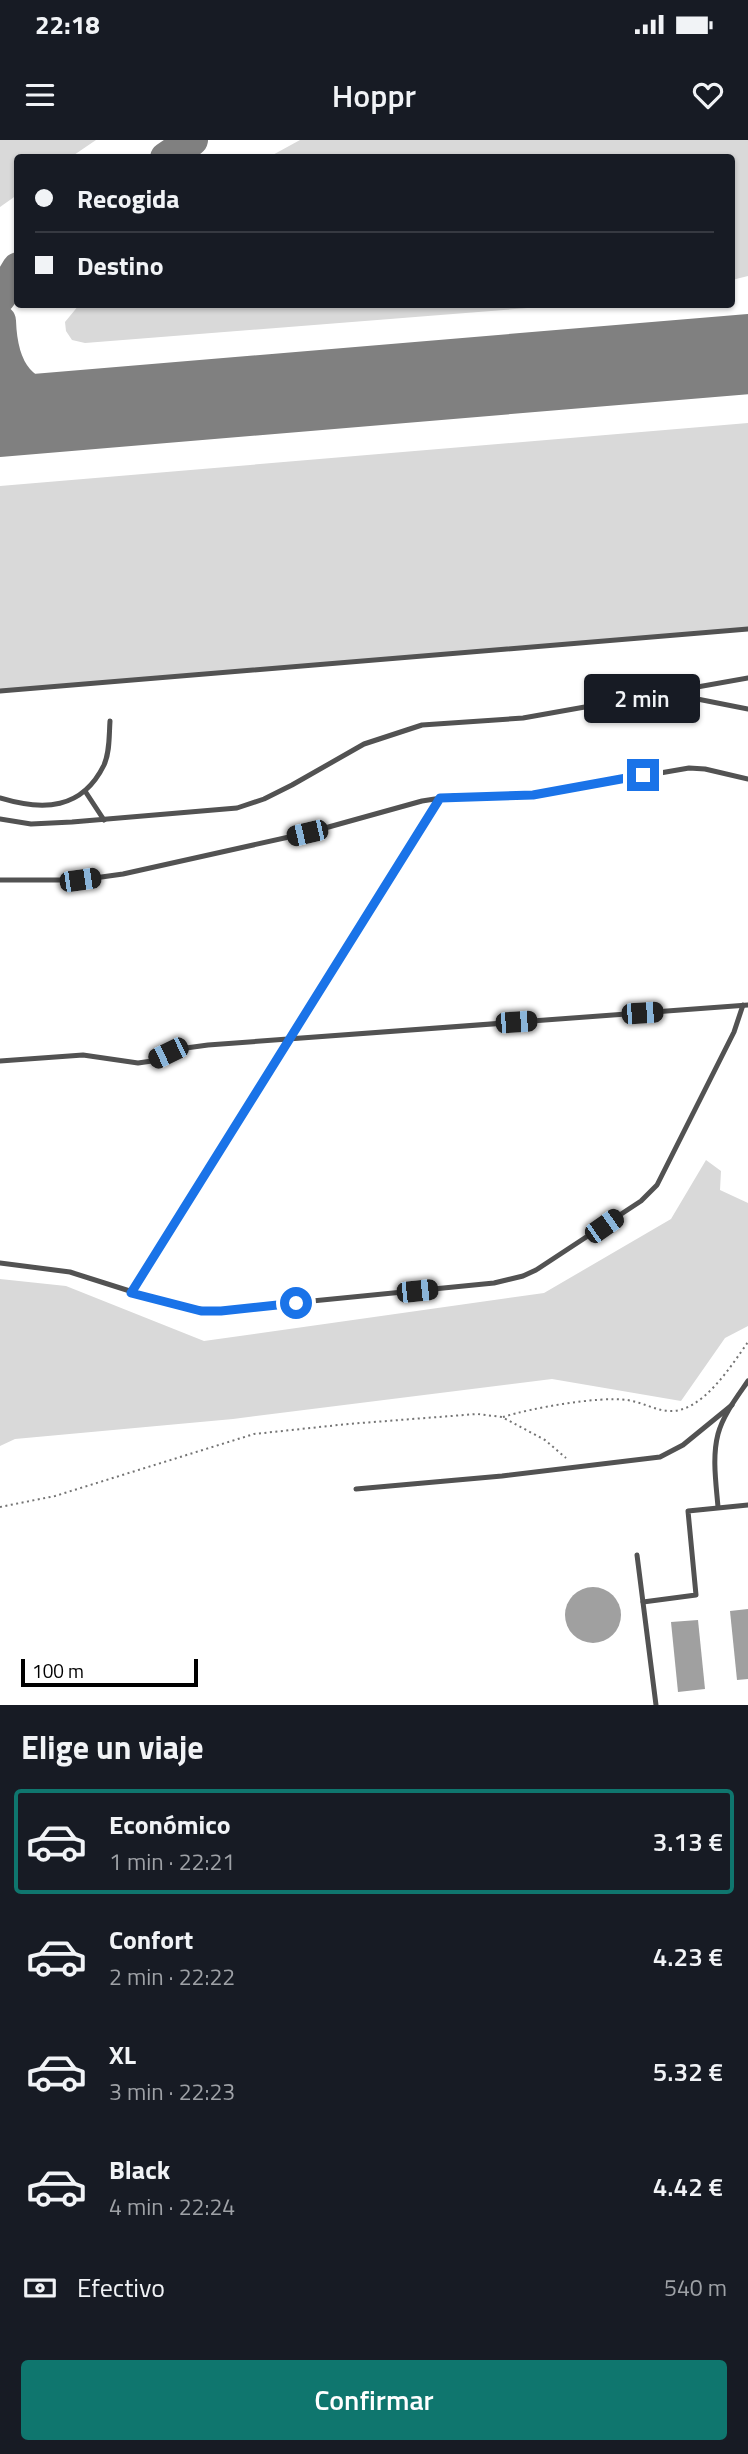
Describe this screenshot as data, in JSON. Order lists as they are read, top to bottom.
{
  "scale_bar": "100 m",
  "page": {
    "status": "22:18",
    "header": "Hoppr",
    "banner": ["Recogida", "Destino"],
    "bubble": "2 min",
    "scale": "100 m",
    "heading": "Elige un viaje",
    "list": [
      {
        "name": "Económico",
        "note": "1 min · 22:21",
        "value": "3.13 €"
      },
      {
        "name": "Confort",
        "note": "2 min · 22:22",
        "value": "4.23 €"
      },
      {
        "name": "XL",
        "note": "3 min · 22:23",
        "value": "5.32 €"
      },
      {
        "name": "Black",
        "note": "4 min · 22:24",
        "value": "4.42 €"
      }
    ],
    "pay": ["Efectivo", "540 m"],
    "buttons": "Confirmar"
  }
}
